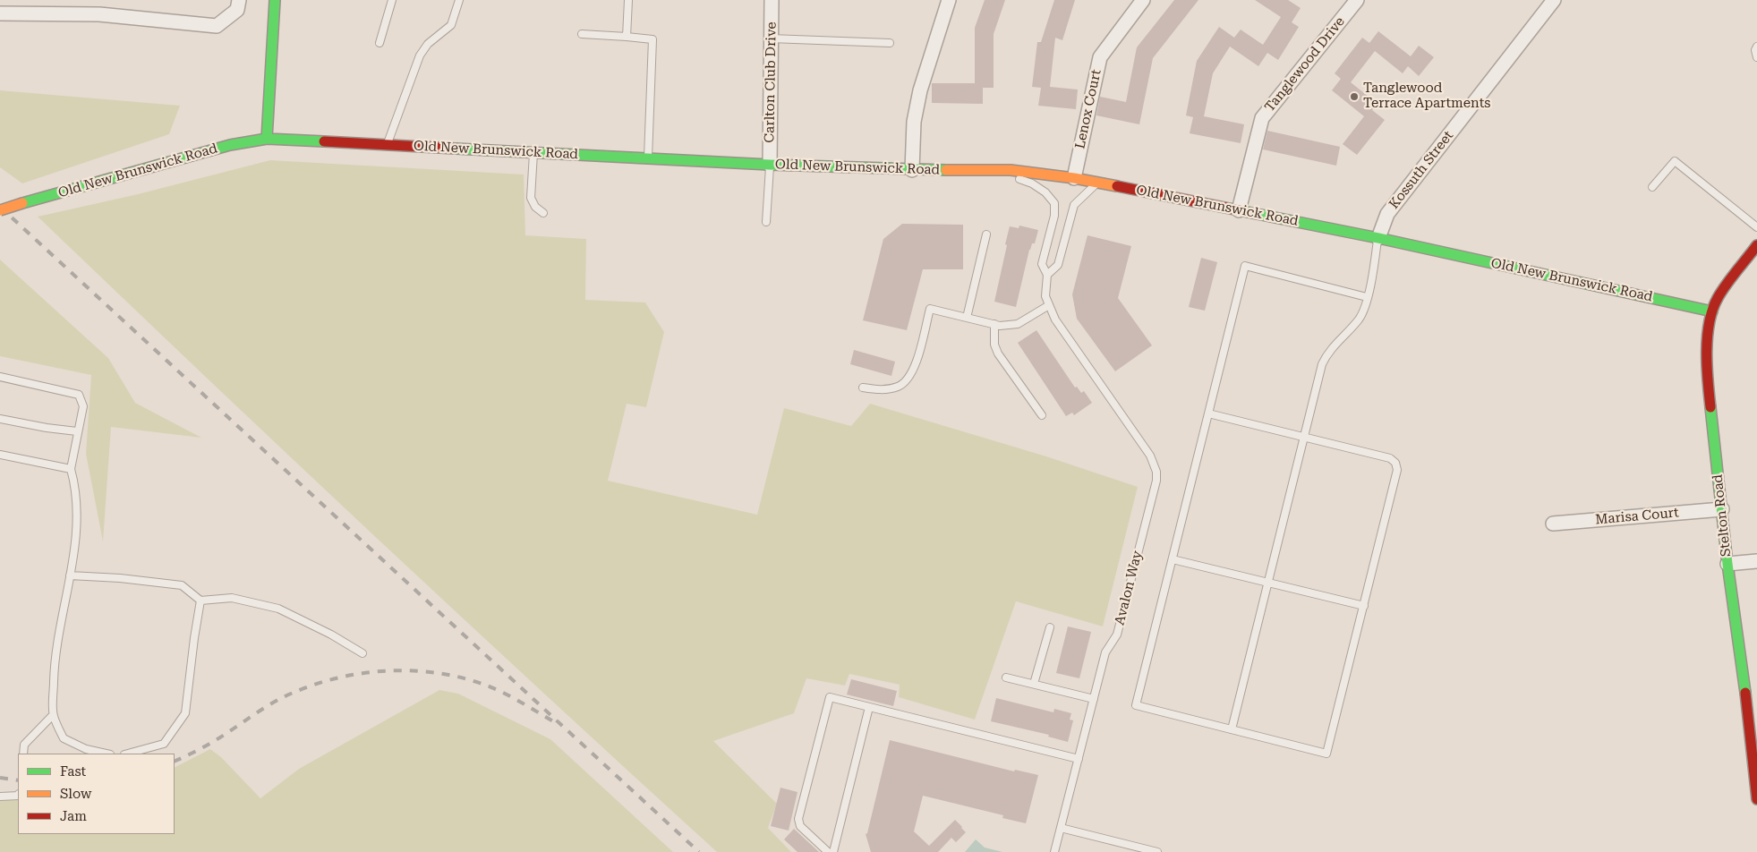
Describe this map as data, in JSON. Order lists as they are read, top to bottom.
{
  "streets": {
    "main road": ["Old New Brunswick Road", "Stelton Road"],
    "street": [
      "Tanglewood Drive",
      "Carlton Club Drive",
      "Lenox Court",
      "Kossuth Street",
      "Marisa Court"
    ],
    "lane": ["Avalon Way"]
  },
  "crossings": [
    ["Tanglewood Drive", "Old New Brunswick Road"],
    ["Carlton Club Drive", "Old New Brunswick Road"],
    ["Lenox Court", "Old New Brunswick Road"],
    ["Old New Brunswick Road", "Kossuth Street"],
    ["Old New Brunswick Road", "Stelton Road"],
    ["Old New Brunswick Road", "Avalon Way"],
    ["Stelton Road", "Marisa Court"]
  ],
  "places": ["Tanglewood Terrace Apartments"],
  "legend": ["Fast", "Slow", "Jam"]
}
